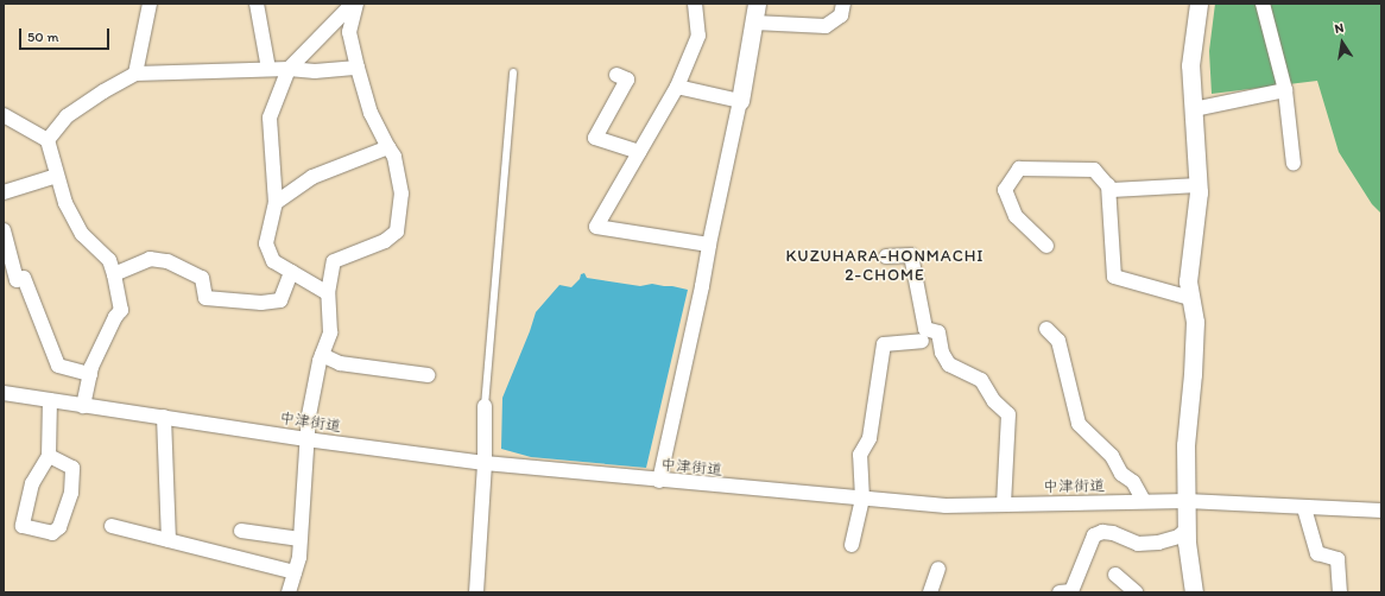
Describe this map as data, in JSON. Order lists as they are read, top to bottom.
{
  "streets": {
    "street": ["中津街道"]
  },
  "districts": ["KUZUHARA-HONMACHI 2-CHOME"],
  "scale_bar": "50 m",
  "north": "top"
}
